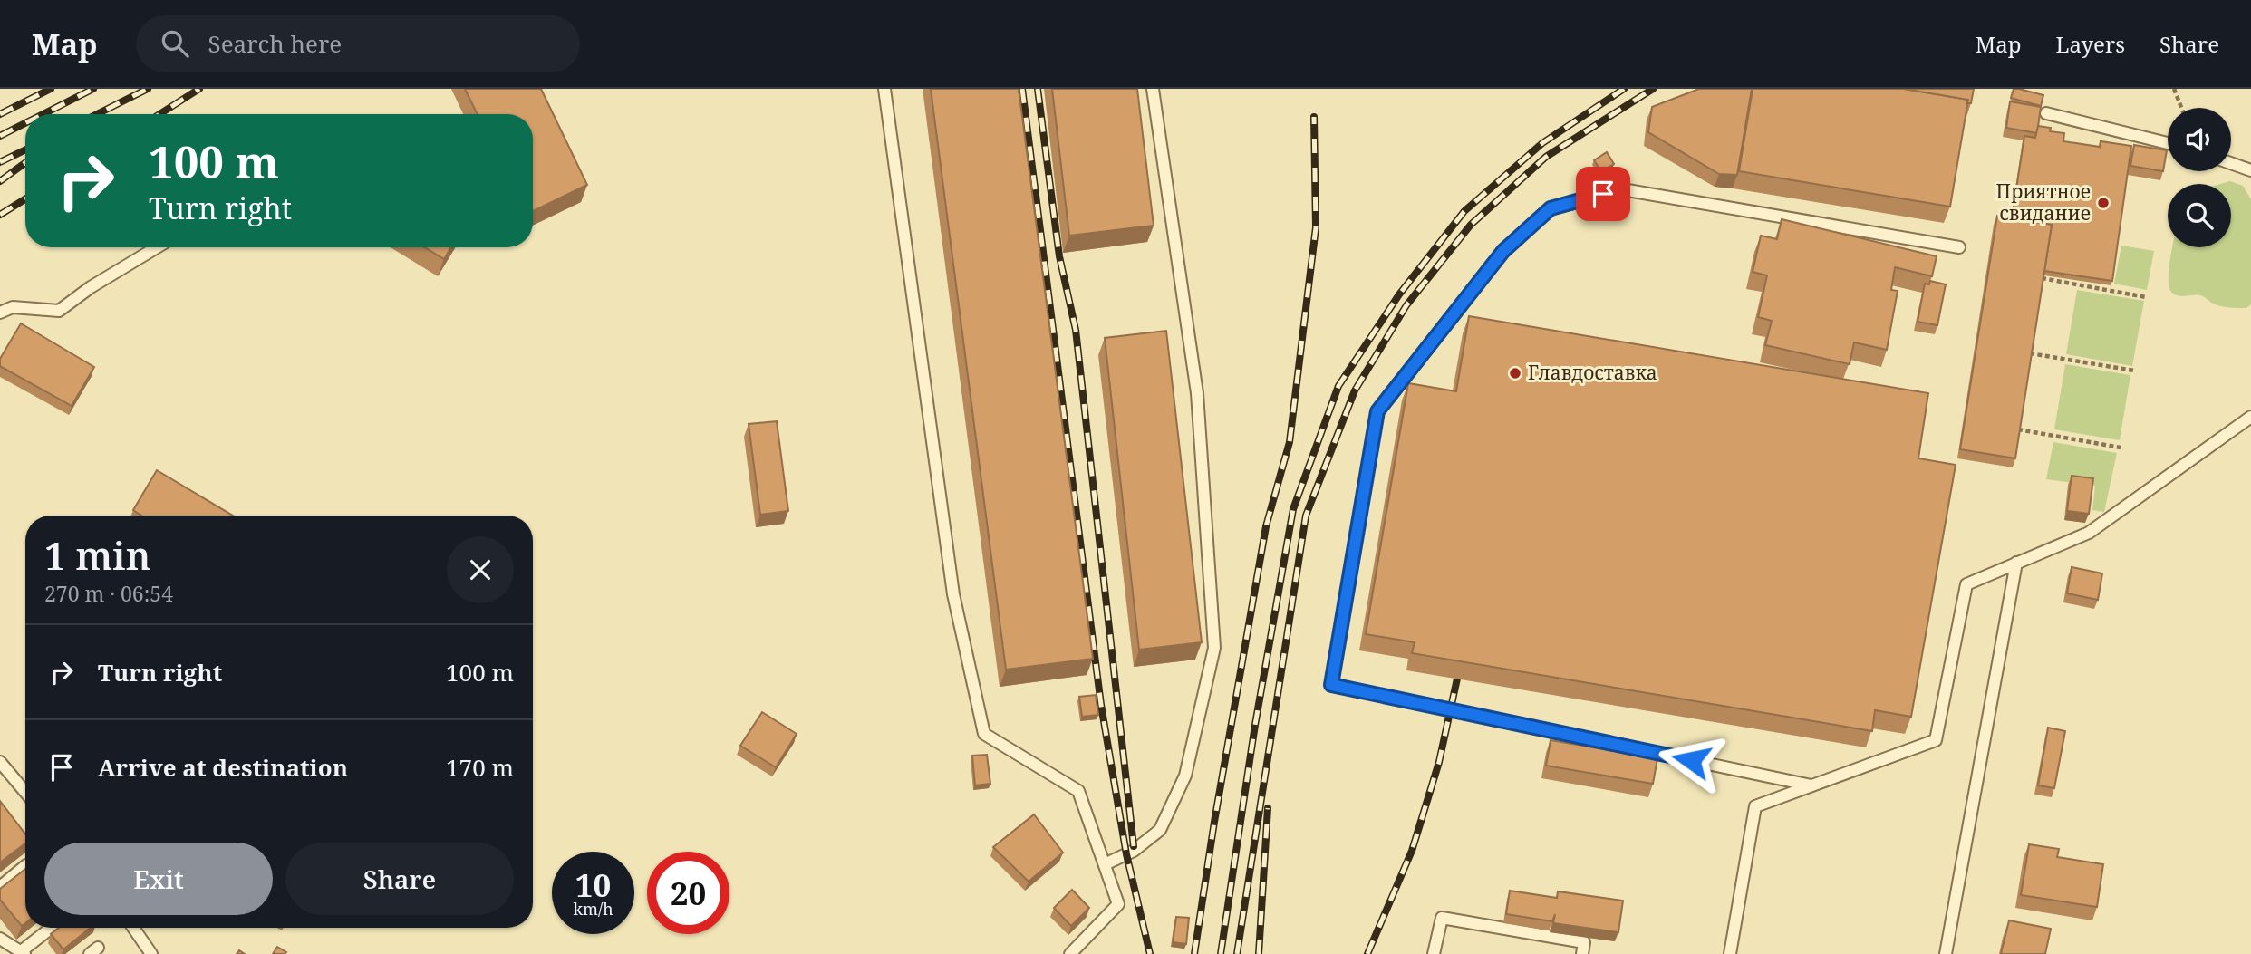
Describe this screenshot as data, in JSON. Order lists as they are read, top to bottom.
{
  "places": ["Приятное свидание", "Главдоставка"],
  "page": {
    "header": "Map",
    "search": "Search here",
    "nav": ["Map", "Layers", "Share"],
    "turn": ["100 m", "Turn right"],
    "heading": ["1 min", "270 m · 06:54"],
    "list": [
      {
        "name": "Turn right",
        "value": "100 m"
      },
      {
        "name": "Arrive at destination",
        "value": "170 m"
      }
    ],
    "buttons": ["Exit", "Share"],
    "speed": "10 km/h",
    "limit": "20"
  }
}
